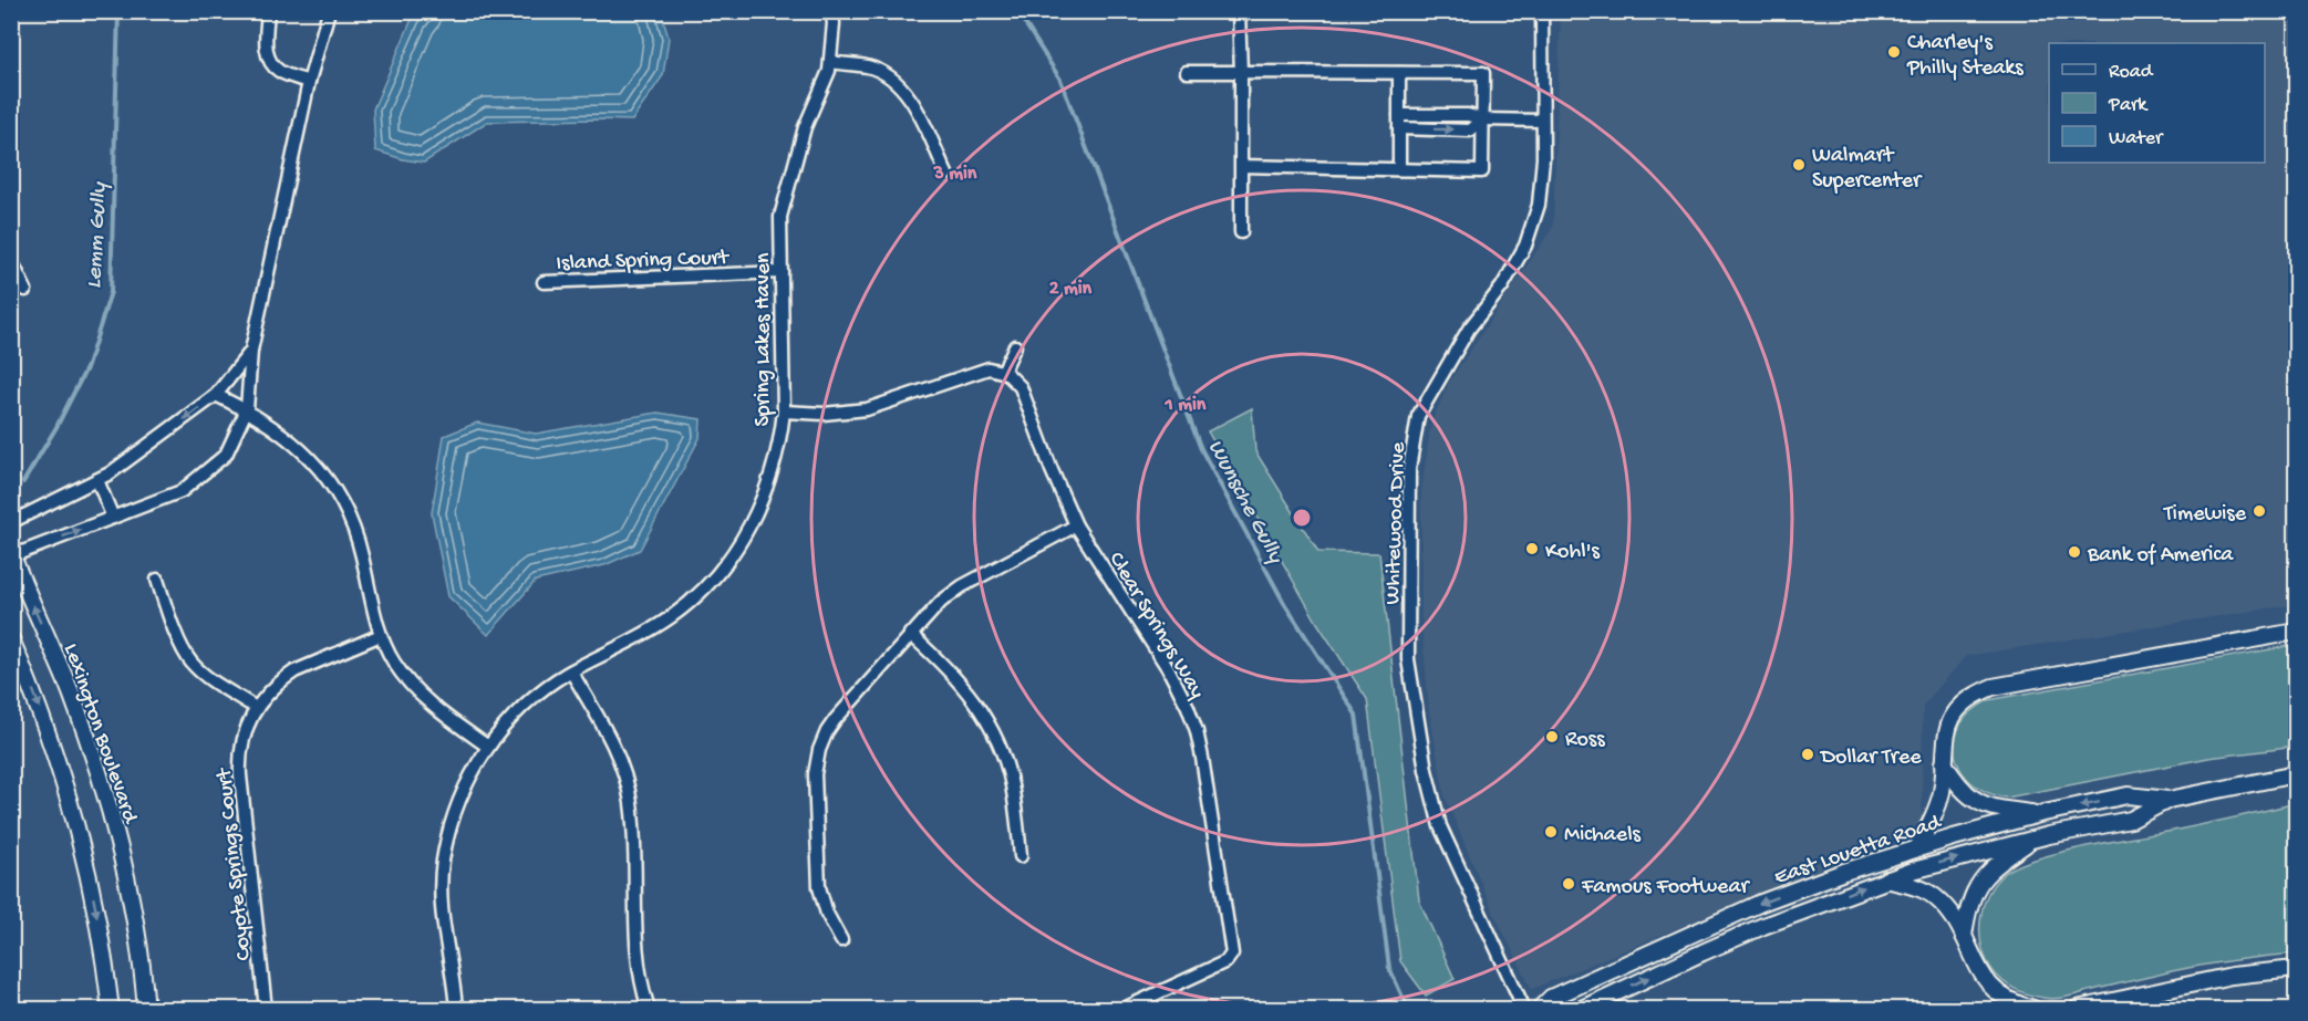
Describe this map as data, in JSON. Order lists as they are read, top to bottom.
{
  "streets": {
    "main road": ["Lexington Boulevard", "East Louetta Road"],
    "street": [
      "Island Spring Court",
      "Spring Lakes Haven",
      "Whitewood Drive",
      "Clear Springs Way",
      "Coyote Springs Court"
    ]
  },
  "crossings": [
    ["Island Spring Court", "Spring Lakes Haven"]
  ],
  "water": ["Lemm Gully", "Wunsche Gully"],
  "places": [
    "Charley's Philly Steaks",
    "Walmart Supercenter",
    "Timewise",
    "Kohl's",
    "Bank of America",
    "Ross",
    "Dollar Tree",
    "Michaels",
    "Famous Footwear"
  ],
  "legend": ["Road", "Park", "Water"],
  "rings": ["3 min", "2 min", "1 min"]
}
